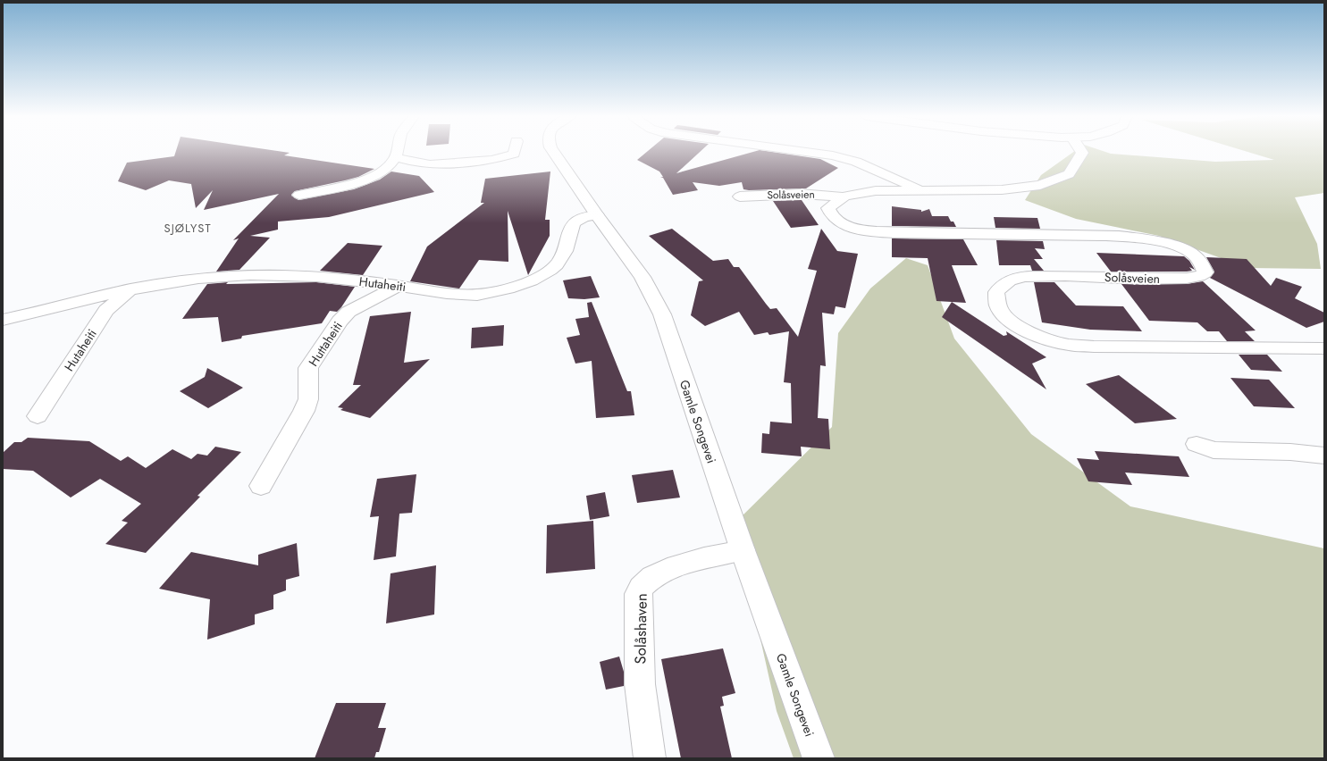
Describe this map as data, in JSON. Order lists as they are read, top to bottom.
{
  "streets": {
    "street": [
      "Solåsveien",
      "Hutaheiti",
      "Huttaheiti",
      "Gamle Songevei",
      "Solåshaven"
    ]
  },
  "crossings": [
    ["Hutaheiti", "Huttaheiti"],
    ["Hutaheiti", "Gamle Songevei"],
    ["Gamle Songevei", "Solåshaven"]
  ],
  "districts": ["SJØLYST"]
}
